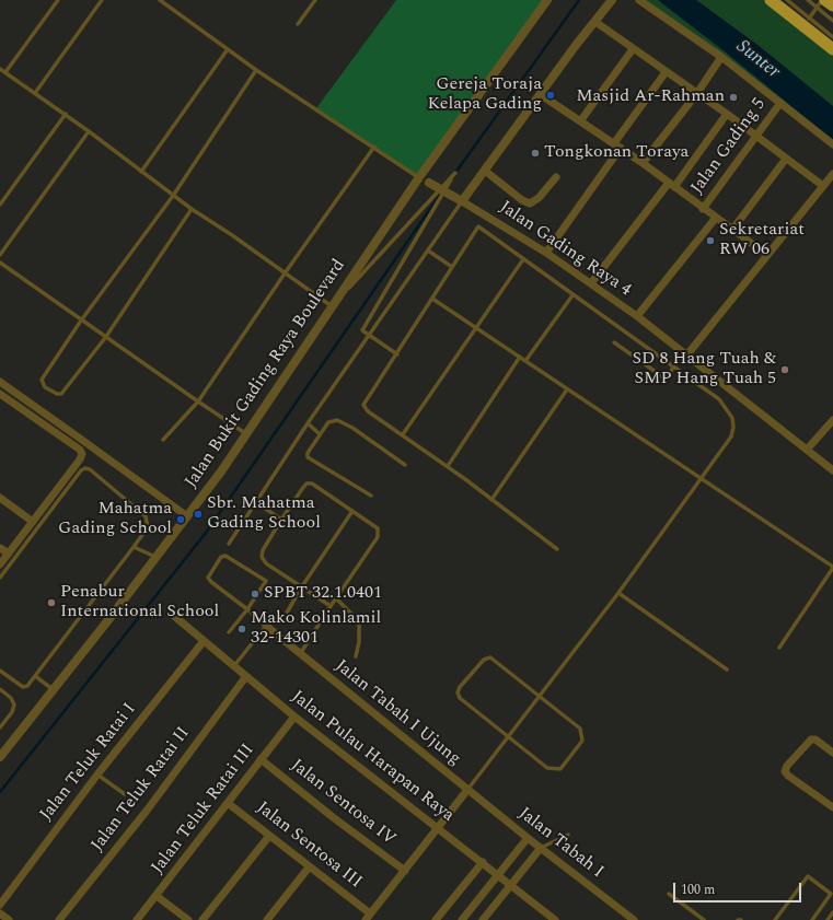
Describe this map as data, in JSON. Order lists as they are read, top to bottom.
{
  "streets": {
    "street": [
      "Jalan Gading 5",
      "Jalan Gading Raya 4",
      "Jalan Bukit Gading Raya Boulevard",
      "Jalan Tabah I Ujung",
      "Jalan Pulau Harapan Raya",
      "Jalan Teluk Ratai I",
      "Jalan Teluk Ratai II",
      "Jalan Sentosa IV",
      "Jalan Teluk Ratai III",
      "Jalan Tabah I",
      "Jalan Sentosa III"
    ]
  },
  "crossings": [
    ["Jalan Gading Raya 4", "Jalan Bukit Gading Raya Boulevard"],
    ["Jalan Tabah I Ujung", "Jalan Tabah I"],
    ["Jalan Pulau Harapan Raya", "Jalan Teluk Ratai I"],
    ["Jalan Pulau Harapan Raya", "Jalan Teluk Ratai II"],
    ["Jalan Pulau Harapan Raya", "Jalan Teluk Ratai III"],
    ["Jalan Sentosa IV", "Jalan Teluk Ratai III"],
    ["Jalan Teluk Ratai III", "Jalan Sentosa III"]
  ],
  "water": ["Sunter"],
  "places": [
    "Gereja Toraja Kelapa Gading",
    "Masjid Ar-Rahman",
    "Tongkonan Toraya",
    "Sekretariat RW 06",
    "SD 8 Hang Tuah & SMP Hang Tuah 5",
    "Sbr. Mahatma Gading School",
    "Mahatma Gading School",
    "SPBT 32.1.0401",
    "Penabur International School",
    "Mako Kolinlamil 32-14301"
  ],
  "scale_bar": "100 m"
}
